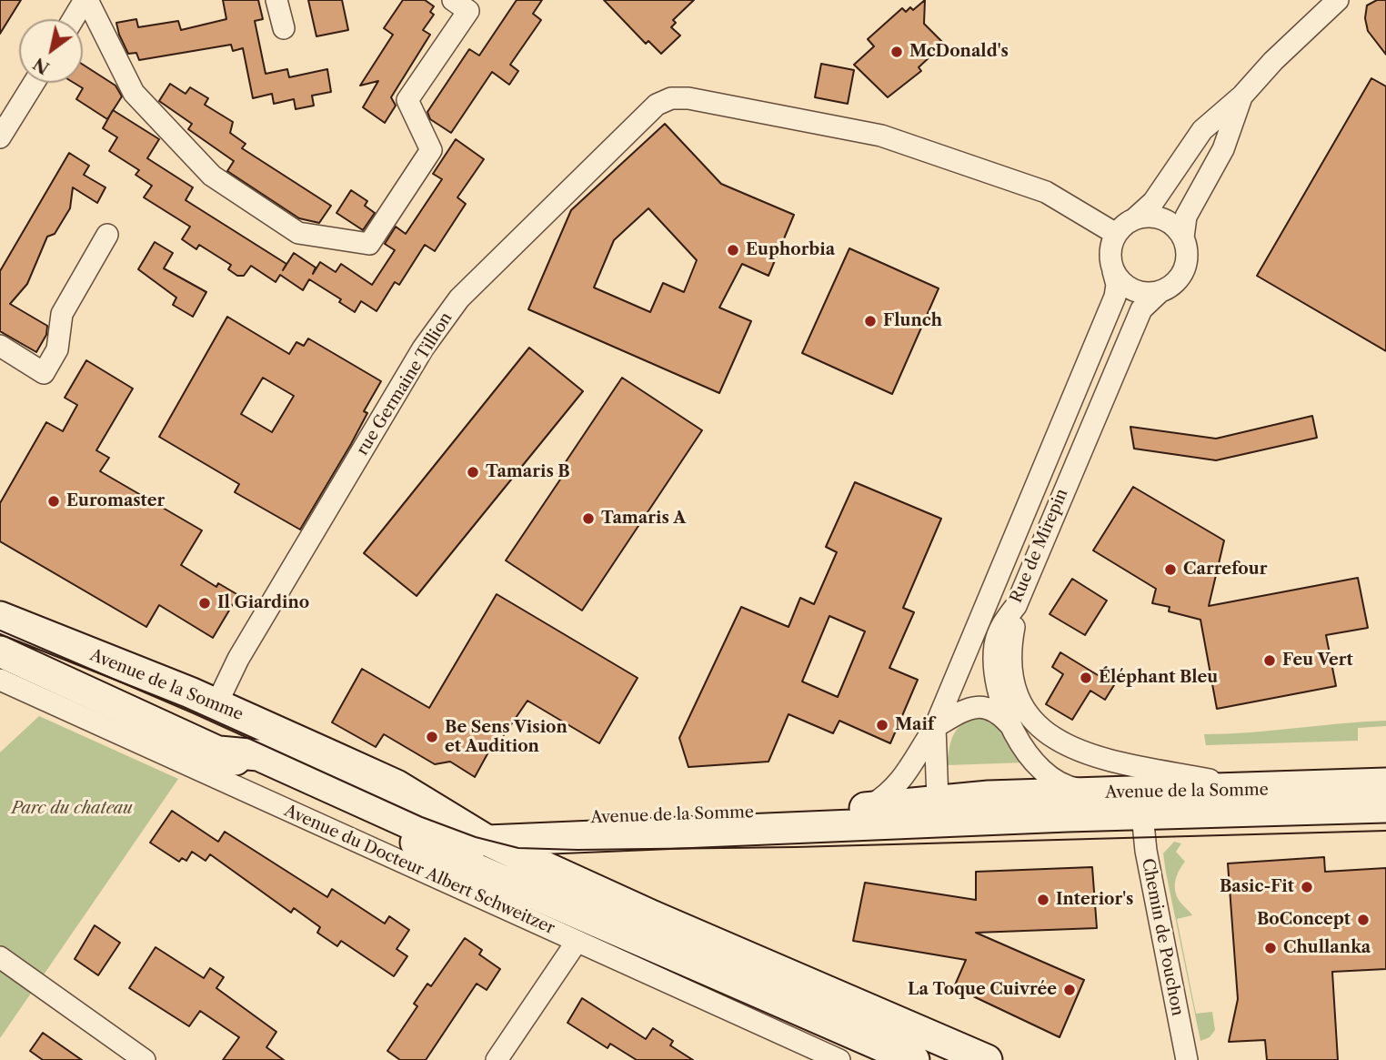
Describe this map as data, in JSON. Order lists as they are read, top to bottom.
{
  "streets": {
    "main road": ["Avenue de la Somme"],
    "street": [
      "rue Germaine Tillion",
      "Rue de Mirepin",
      "Avenue du Docteur Albert Schweitzer",
      "Chemin de Pouchon"
    ]
  },
  "crossings": [
    ["rue Germaine Tillion", "Rue de Mirepin"],
    ["rue Germaine Tillion", "Avenue de la Somme"],
    ["Rue de Mirepin", "Avenue de la Somme"],
    ["Rue de Mirepin", "Chemin de Pouchon"],
    ["Avenue de la Somme", "Chemin de Pouchon"]
  ],
  "parks": ["Parc du chateau"],
  "places": [
    "McDonald's",
    "Euphorbia",
    "Flunch",
    "Tamaris B",
    "Euromaster",
    "Tamaris A",
    "Carrefour",
    "Il Giardino",
    "Feu Vert",
    "Éléphant Bleu",
    "Maif",
    "Be Sens Vision et Audition",
    "Basic-Fit",
    "Interior's",
    "BoConcept",
    "Chullanka",
    "La Toque Cuivrée"
  ],
  "north": "bottom left"
}
